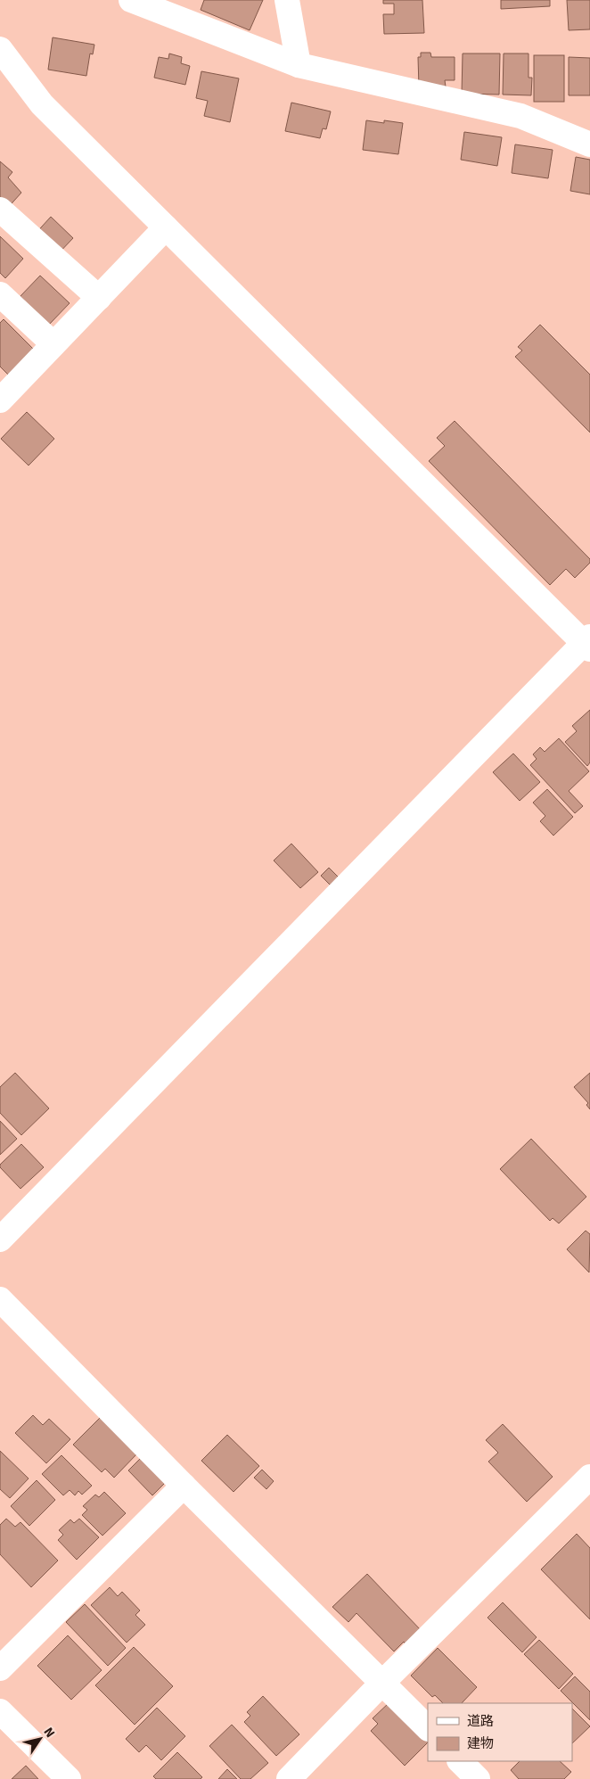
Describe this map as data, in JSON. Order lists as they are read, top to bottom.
{
  "legend": ["道路", "建物"],
  "north": "top right"
}
